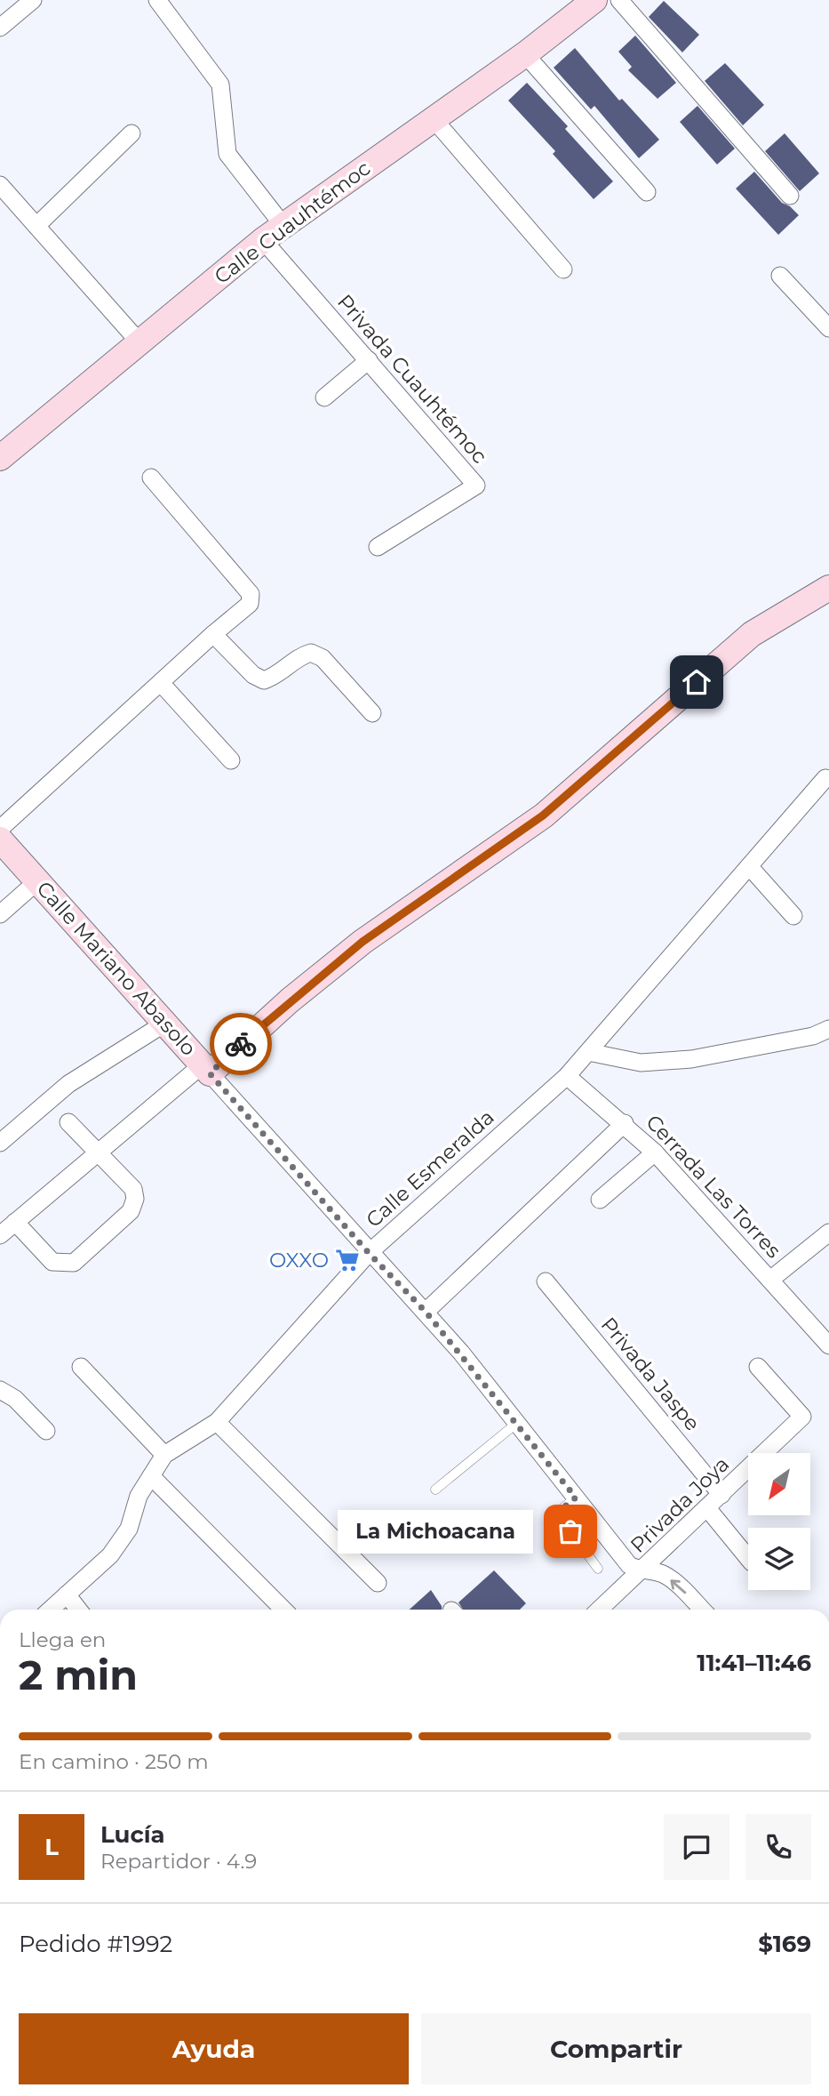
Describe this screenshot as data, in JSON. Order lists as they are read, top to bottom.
{
  "streets": {
    "street": [
      "Calle Cuauhtémoc",
      "Privada Cuauhtémoc",
      "Calle Mariano Abasolo",
      "Calle Esmeralda",
      "Cerrada Las Torres",
      "Privada Jaspe",
      "Privada Joya"
    ]
  },
  "crossings": [
    ["Calle Cuauhtémoc", "Privada Cuauhtémoc"],
    ["Calle Mariano Abasolo", "Calle Esmeralda"],
    ["Calle Mariano Abasolo", "Cerrada Las Torres"],
    ["Calle Mariano Abasolo", "Privada Joya"],
    ["Calle Esmeralda", "Cerrada Las Torres"],
    ["Privada Jaspe", "Privada Joya"]
  ],
  "places": {
    "supermarket": ["OXXO"],
    "other": ["La Michoacana"]
  },
  "north": "bottom left",
  "page": {
    "bubble": "La Michoacana",
    "heading": ["2 min", "Llega en", "11:41–11:46"],
    "panel": [
      "Lucía",
      "Repartidor · 4.9",
      "Pedido #1992",
      "$169"
    ],
    "bar": "En camino · 250 m",
    "round": "L",
    "buttons": ["Ayuda", "Compartir"]
  }
}
